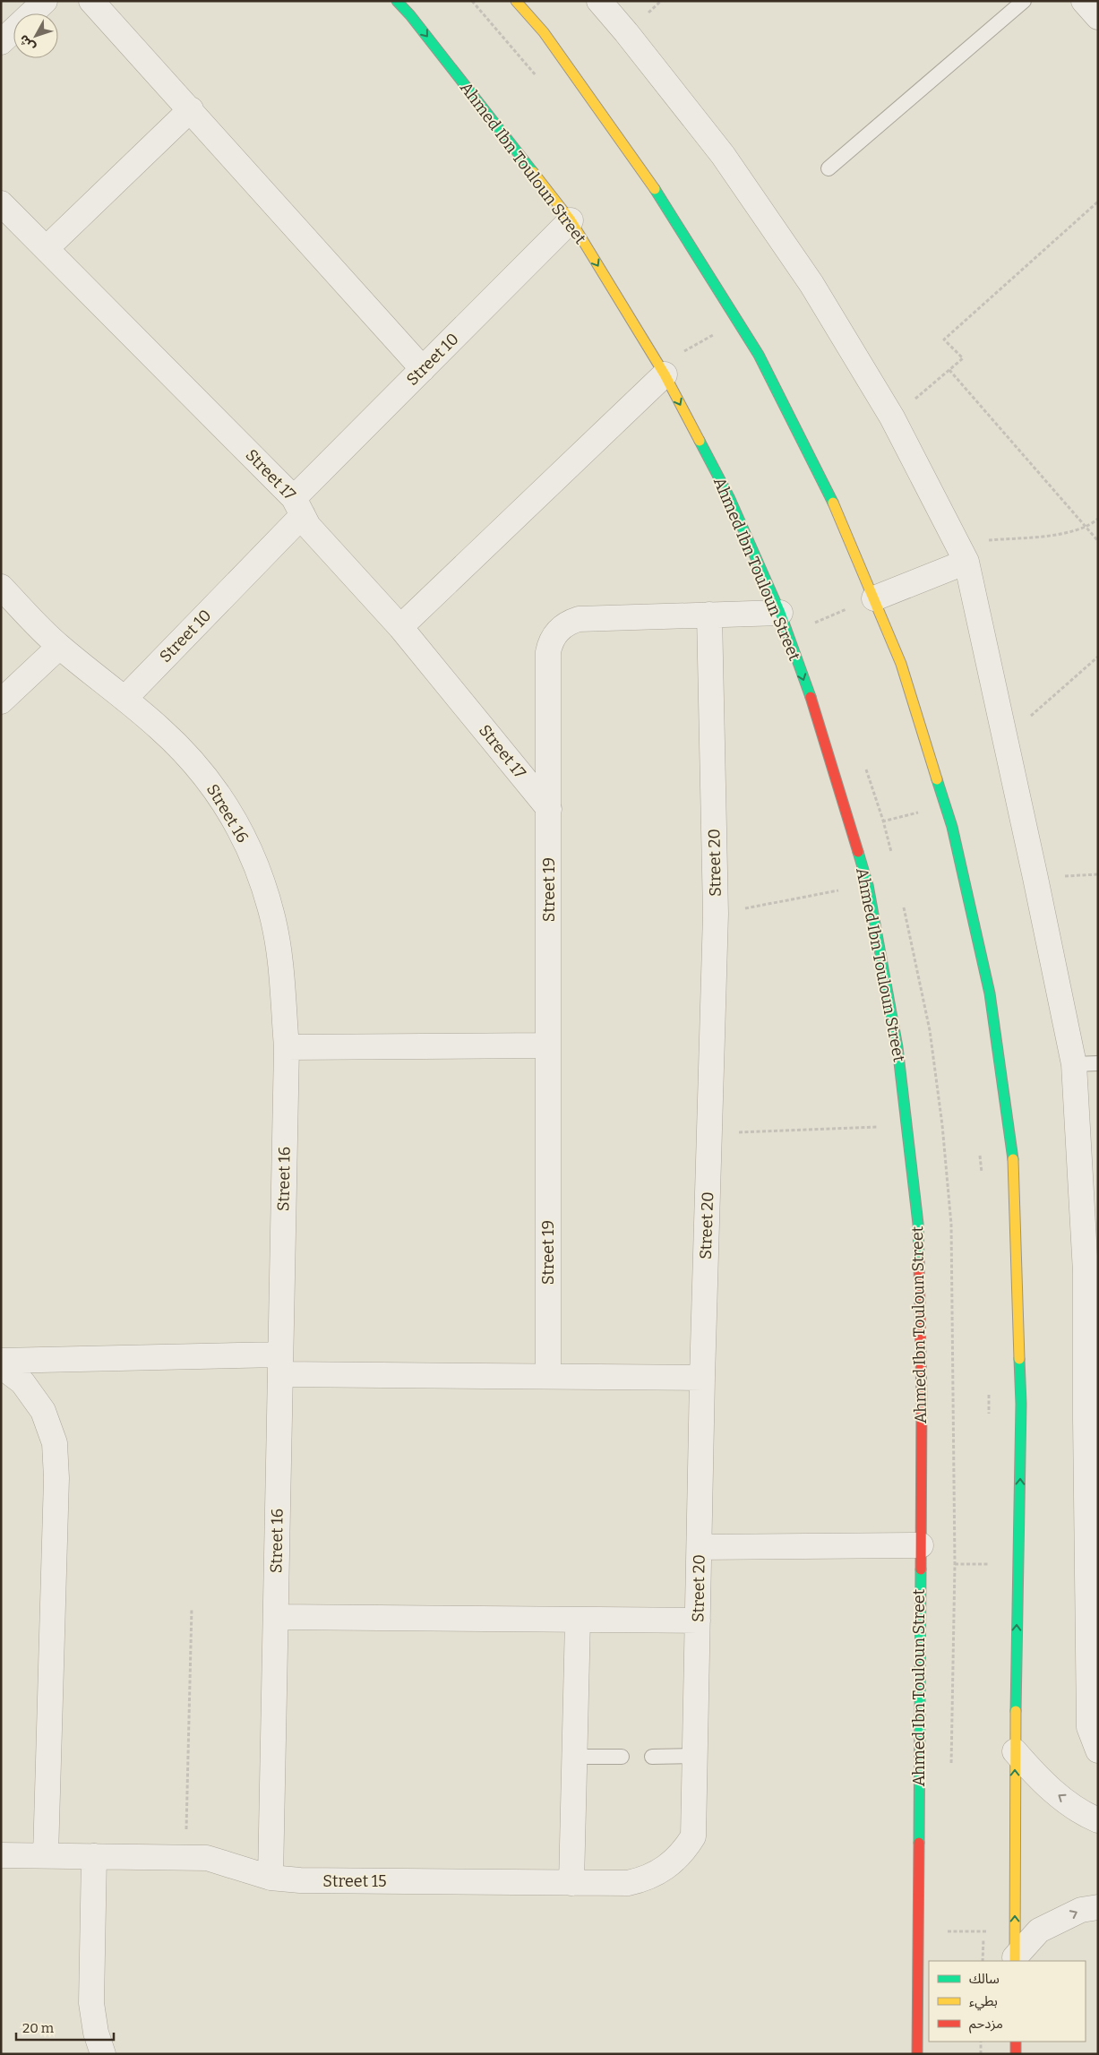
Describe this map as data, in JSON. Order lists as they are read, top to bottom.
{
  "streets": {
    "street": [
      "Ahmed Ibn Touloun Street",
      "Street 10",
      "Street 17",
      "Street 16",
      "Street 20",
      "Street 19",
      "Street 15"
    ]
  },
  "crossings": [
    ["Ahmed Ibn Touloun Street", "Street 10"],
    ["Ahmed Ibn Touloun Street", "Street 19"],
    ["Street 10", "Street 17"],
    ["Street 10", "Street 16"],
    ["Street 17", "Street 19"],
    ["Street 16", "Street 15"],
    ["Street 20", "Street 19"],
    ["Street 20", "Street 15"]
  ],
  "one_way": ["Ahmed Ibn Touloun Street"],
  "legend": ["سالك", "بطيء", "مزدحم"],
  "scale_bar": "20 m",
  "north": "bottom left"
}
